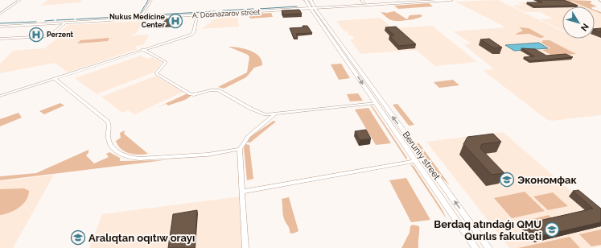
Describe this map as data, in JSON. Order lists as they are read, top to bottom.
{
  "streets": {
    "main road": ["A. Dosnazarov street", "Beruniy street"]
  },
  "crossings": [
    ["A. Dosnazarov street", "Beruniy street"]
  ],
  "places": {
    "hospital": ["Nukus Medicine Center", "Perzent"],
    "school or university": ["Экономфак", "Berdaq atındaǵı QMU Qurılıs fakulteti", "Aralıqtan oqıtıw orayı"]
  },
  "north": "bottom right"
}
